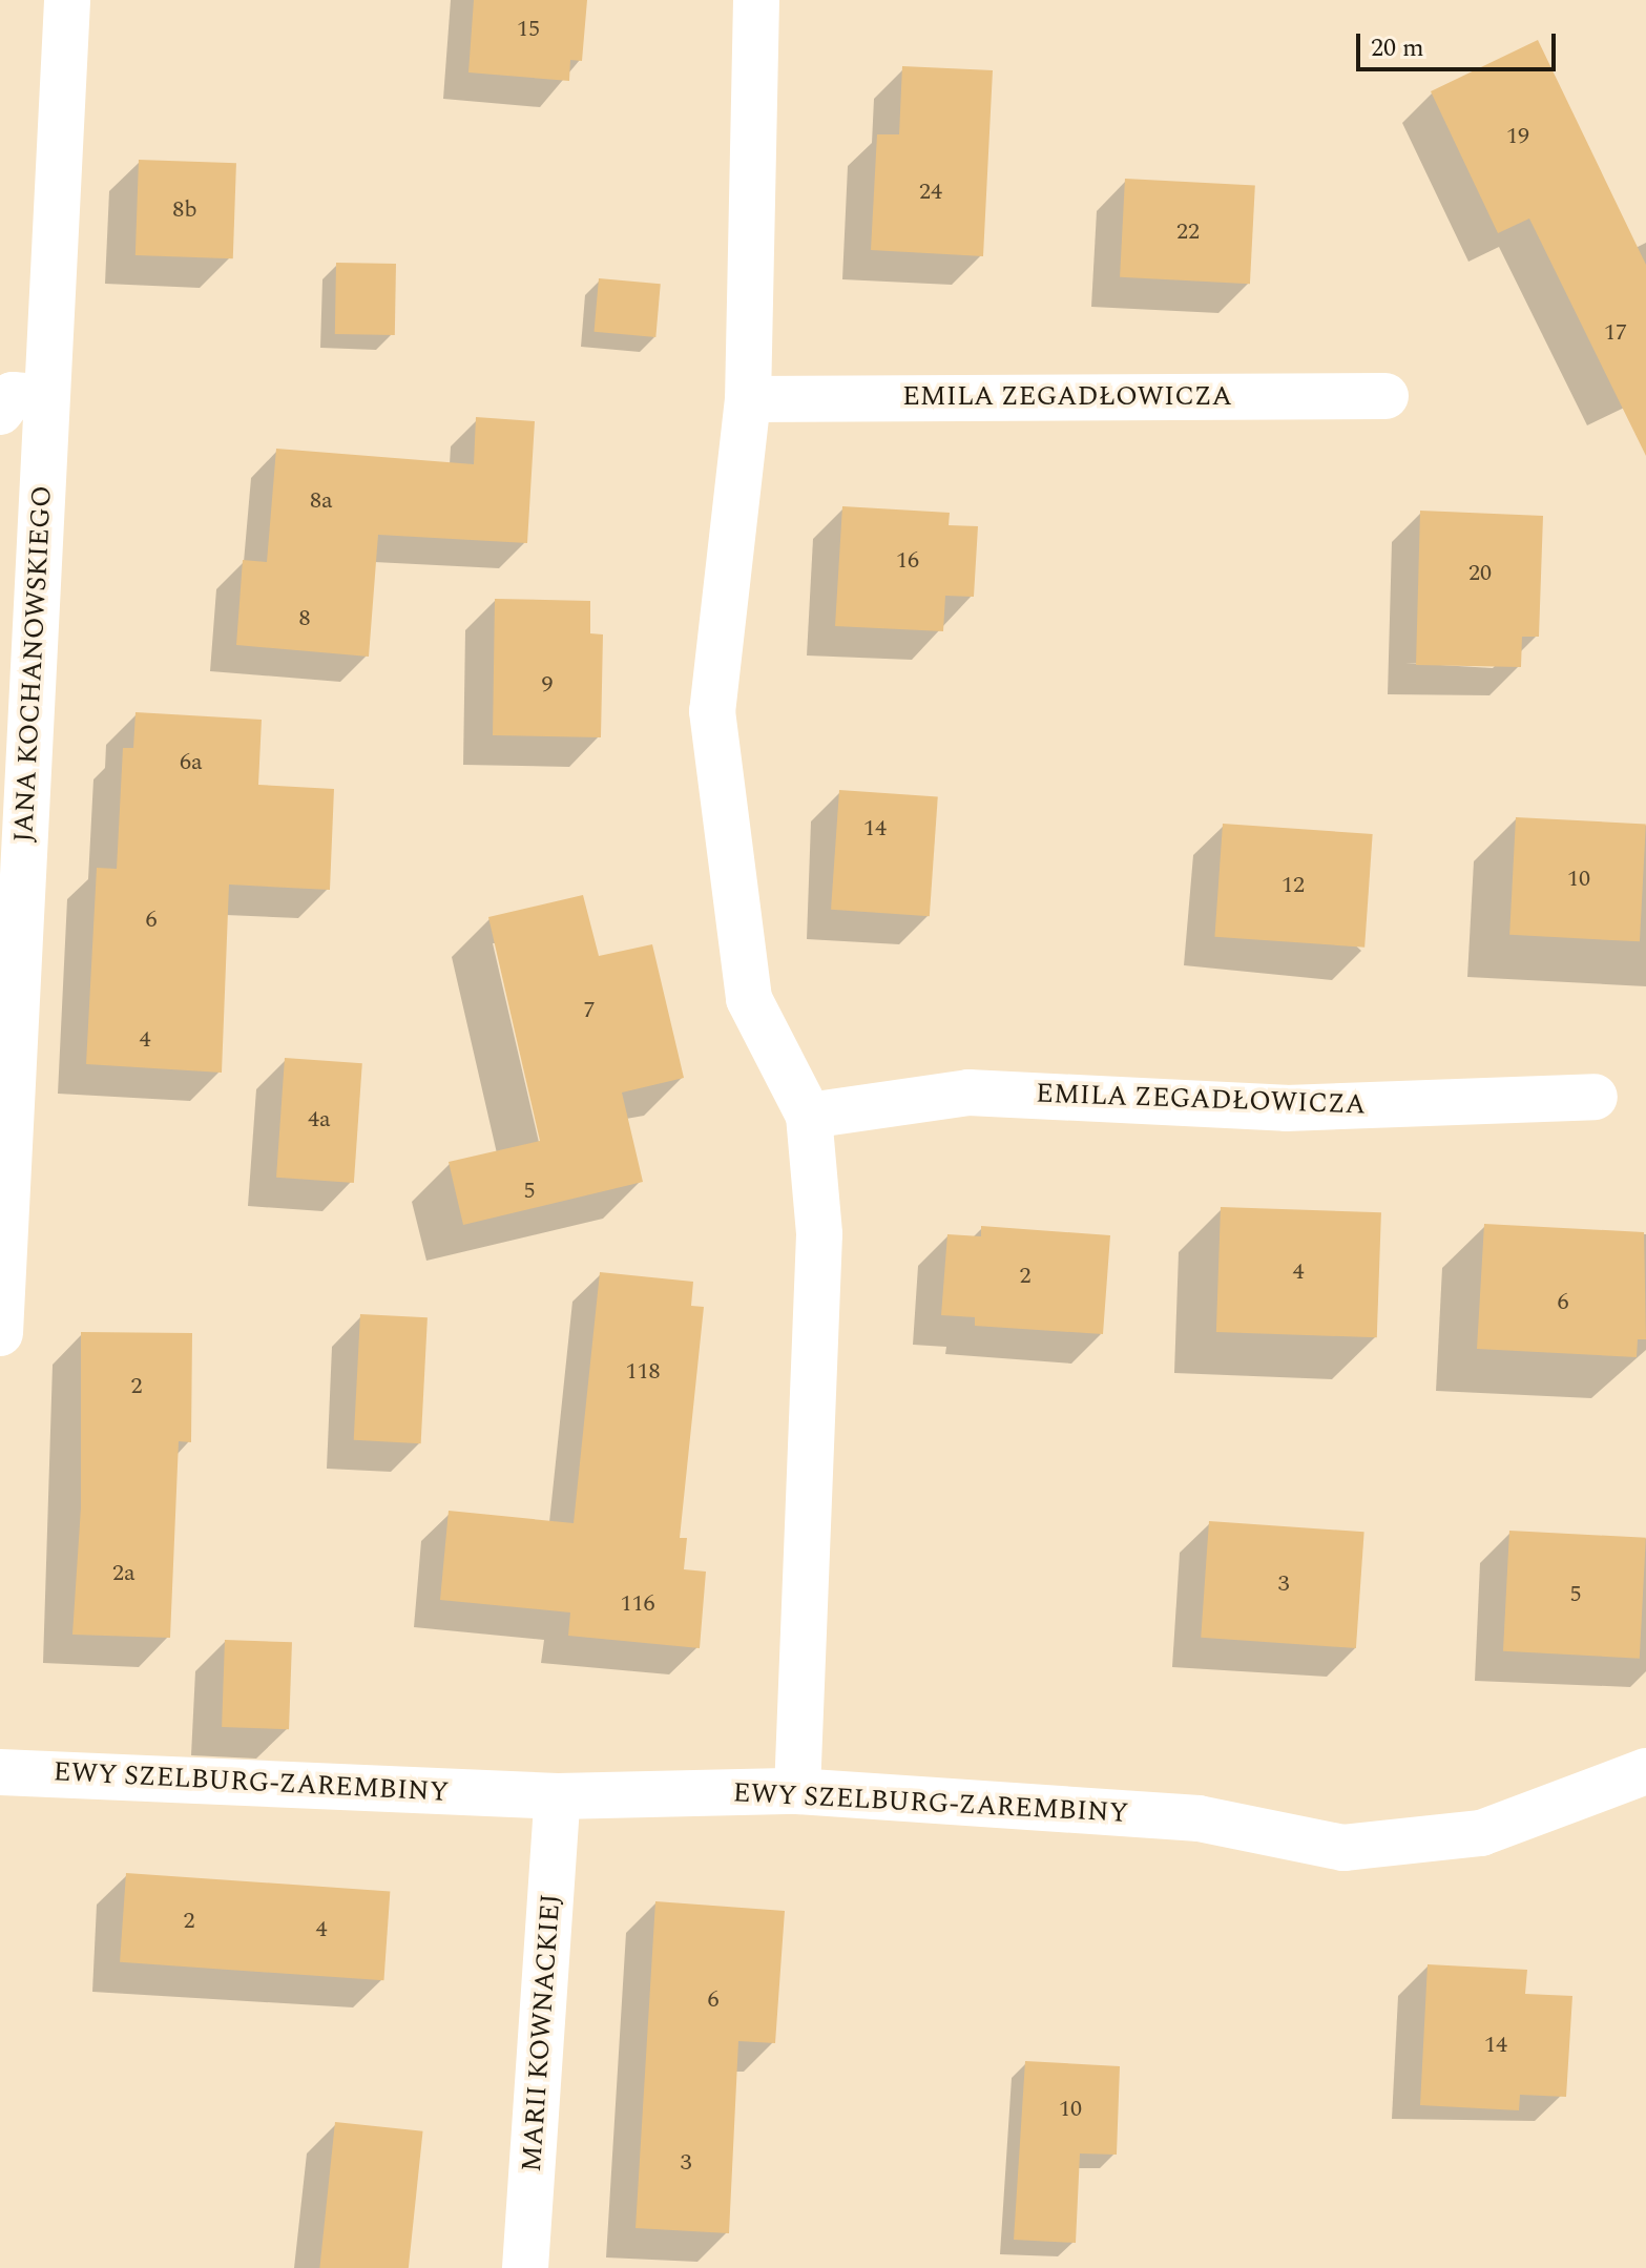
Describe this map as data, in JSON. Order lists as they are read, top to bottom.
{
  "streets": {
    "street": [
      "EMILA ZEGADŁOWICZA",
      "JANA KOCHANOWSKIEGO",
      "EWY SZELBURG-ZAREMBINY",
      "MARII KOWNACKIEJ"
    ]
  },
  "crossings": [
    ["EWY SZELBURG-ZAREMBINY", "MARII KOWNACKIEJ"]
  ],
  "house_numbers": [
    "15",
    "19",
    "24",
    "8b",
    "22",
    "17",
    "8a",
    "16",
    "20",
    "8",
    "9",
    "6a",
    "14",
    "10",
    "12",
    "6",
    "7",
    "4",
    "4a",
    "5",
    "4",
    "2",
    "6",
    "118",
    "2",
    "2a",
    "3",
    "5",
    "116",
    "2",
    "4",
    "6",
    "14",
    "10",
    "3"
  ],
  "scale_bar": "20 m"
}
